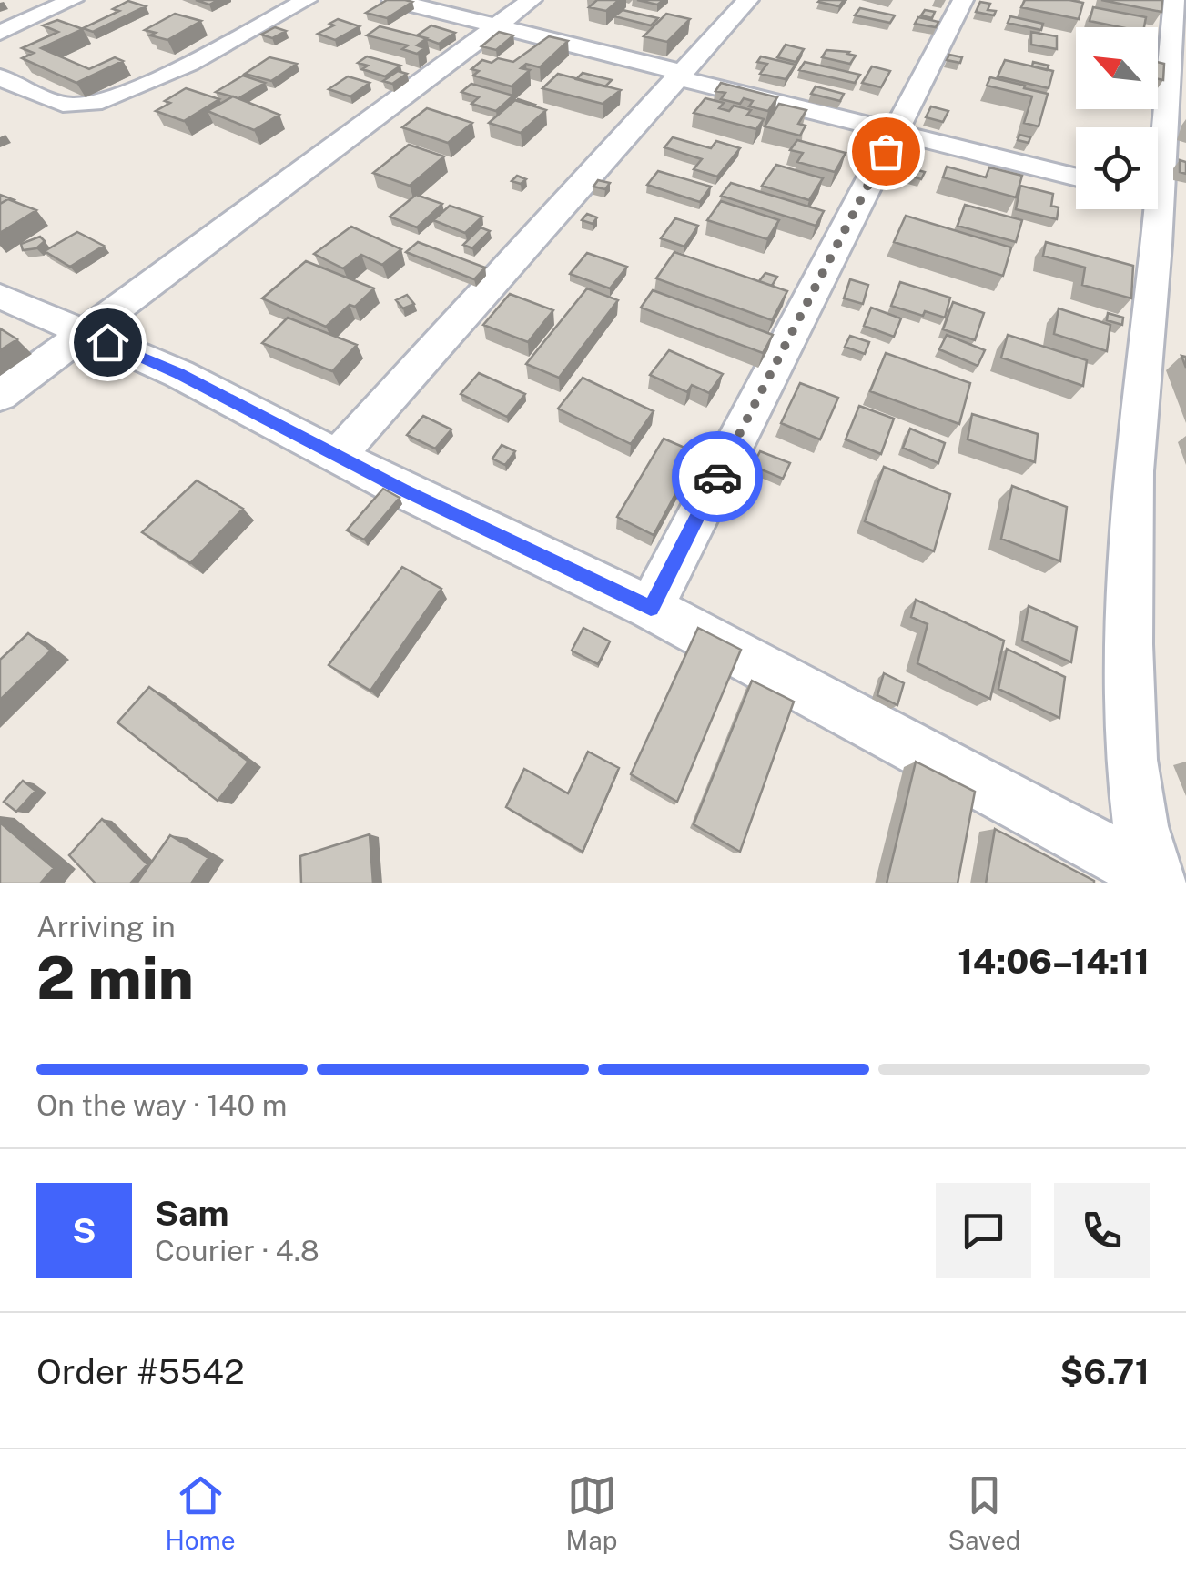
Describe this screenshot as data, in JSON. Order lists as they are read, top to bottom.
{
  "north": "top left",
  "page": {
    "heading": ["2 min", "Arriving in", "14:06–14:11"],
    "panel": [
      "Sam",
      "Courier · 4.8",
      "Order #5542",
      "$6.71"
    ],
    "bar": "On the way · 140 m",
    "round": "S",
    "tabs": ["Home", "Map", "Saved"]
  }
}
